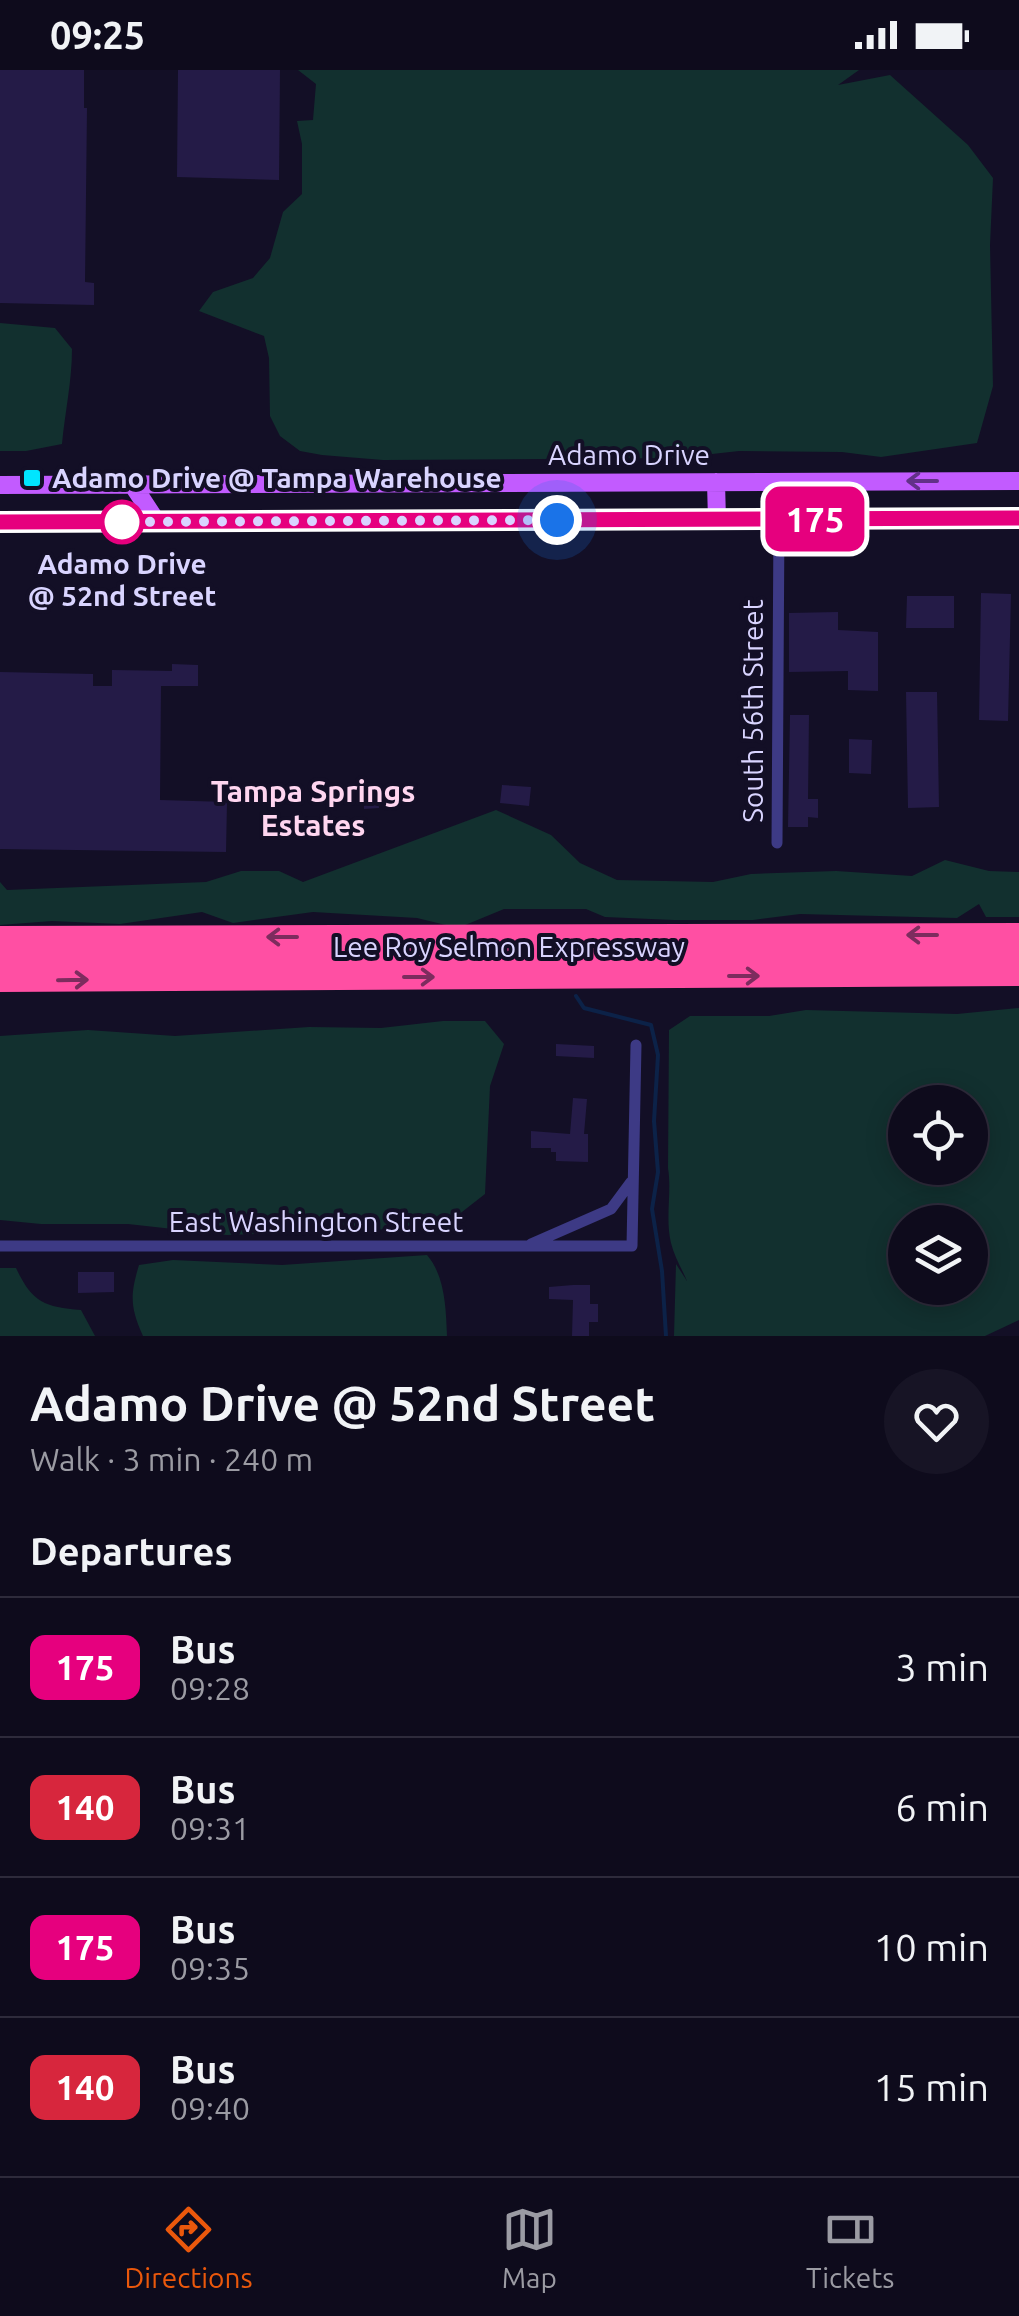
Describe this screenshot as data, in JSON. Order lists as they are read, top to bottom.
{
  "streets": {
    "highway": ["Lee Roy Selmon Expressway"],
    "main road": ["Adamo Drive"],
    "street": ["South 56th Street", "East Washington Street"]
  },
  "districts": ["Tampa Springs Estates"],
  "places": {
    "transit": ["Adamo Drive @ Tampa Warehouse"],
    "other": ["Adamo Drive @ 52nd Street"]
  },
  "lines": ["bus line 175"],
  "page": {
    "status": "09:25",
    "on_map": "175",
    "heading": [
      ["Adamo Drive @ 52nd Street", "Walk · 3 min · 240 m"],
      "Departures"
    ],
    "list": [
      {
        "mark": "175",
        "name": "Bus",
        "note": "09:28",
        "value": "3 min"
      },
      {
        "mark": "140",
        "name": "Bus",
        "note": "09:31",
        "value": "6 min"
      },
      {
        "mark": "175",
        "name": "Bus",
        "note": "09:35",
        "value": "10 min"
      },
      {
        "mark": "140",
        "name": "Bus",
        "note": "09:40",
        "value": "15 min"
      }
    ],
    "tabs": ["Directions", "Map", "Tickets"]
  }
}
